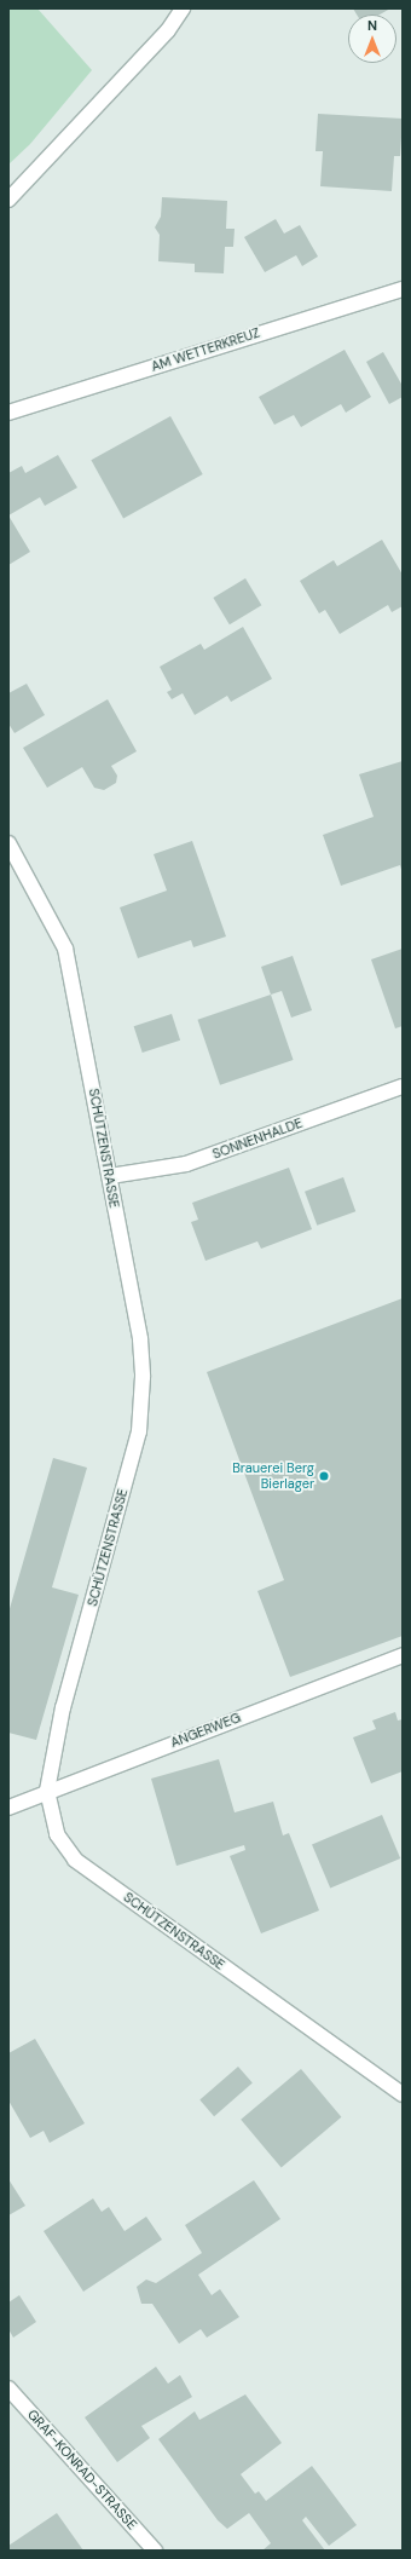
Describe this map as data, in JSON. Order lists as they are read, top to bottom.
{
  "streets": {
    "street": [
      "AM WETTERKREUZ",
      "SONNENHALDE",
      "SCHÜTZENSTRASSE",
      "ANGERWEG",
      "GRAF-KONRAD-STRASSE"
    ]
  },
  "crossings": [
    ["SONNENHALDE", "SCHÜTZENSTRASSE"],
    ["SCHÜTZENSTRASSE", "ANGERWEG"]
  ],
  "places": ["Brauerei Berg Bierlager"],
  "north": "top"
}
